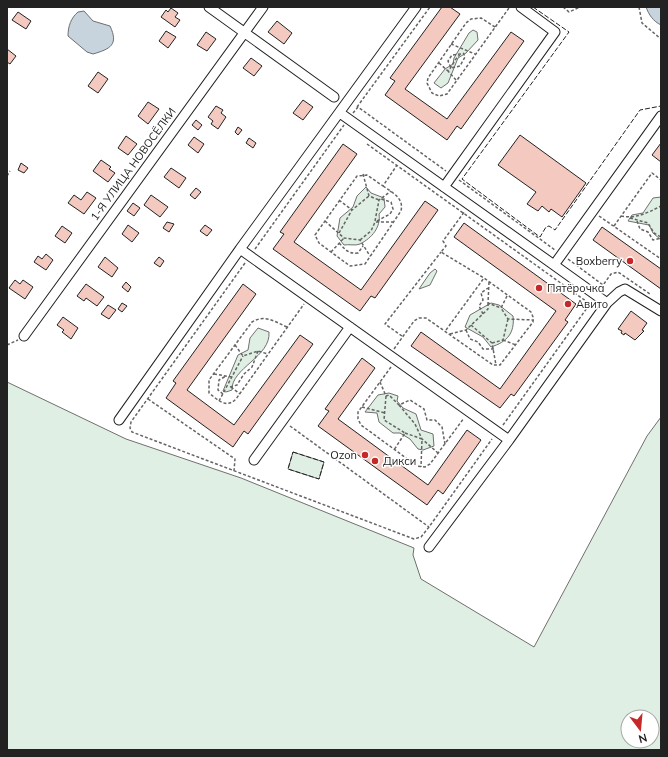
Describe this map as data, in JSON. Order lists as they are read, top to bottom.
{
  "streets": {
    "street": ["1-Я УЛИЦА НОВОСЁЛКИ"]
  },
  "places": [
    "Boxberry",
    "Пятёрочка",
    "Авито",
    "Ozon",
    "Дикси"
  ],
  "north": "bottom"
}
